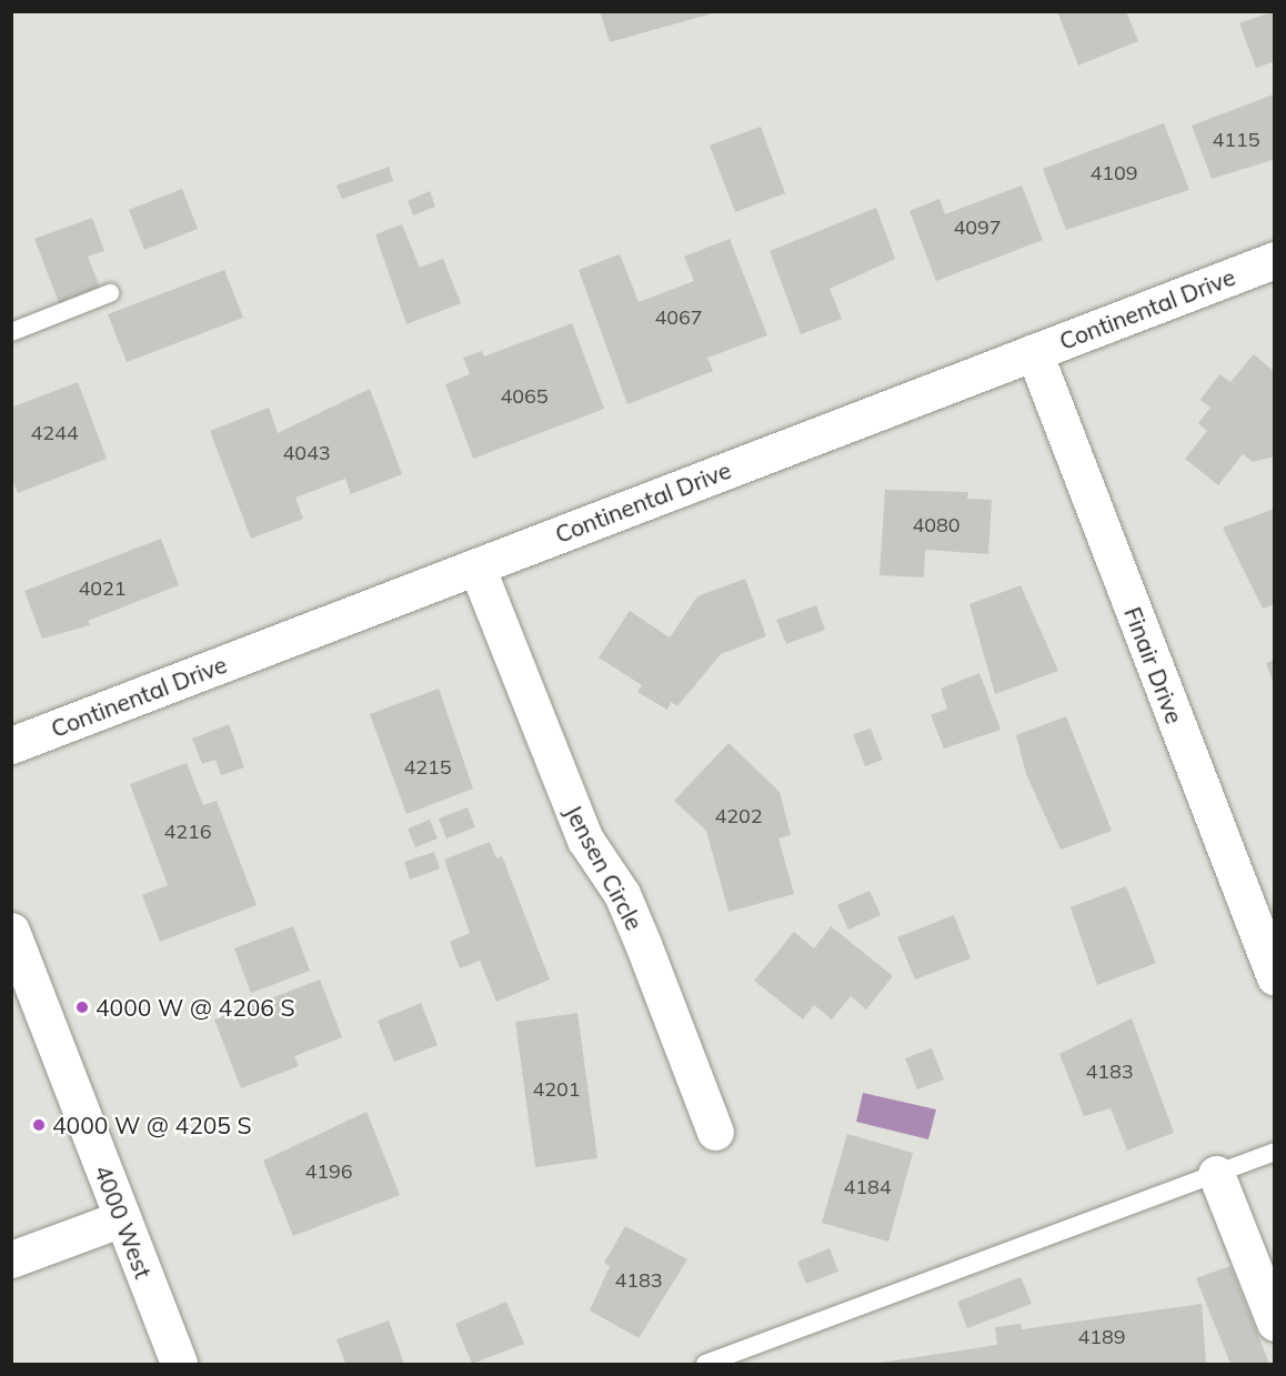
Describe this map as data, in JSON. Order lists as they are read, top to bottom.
{
  "streets": {
    "street": [
      "Continental Drive",
      "Finair Drive",
      "Jensen Circle",
      "4000 West"
    ]
  },
  "crossings": [
    ["Continental Drive", "Finair Drive"],
    ["Continental Drive", "Jensen Circle"]
  ],
  "places": ["4000 W @ 4206 S", "4000 W @ 4205 S"],
  "house_numbers": [
    "4115",
    "4109",
    "4097",
    "4067",
    "4065",
    "4244",
    "4043",
    "4080",
    "4021",
    "4215",
    "4202",
    "4216",
    "4183",
    "4201",
    "4196",
    "4184",
    "4183",
    "4189"
  ]
}
